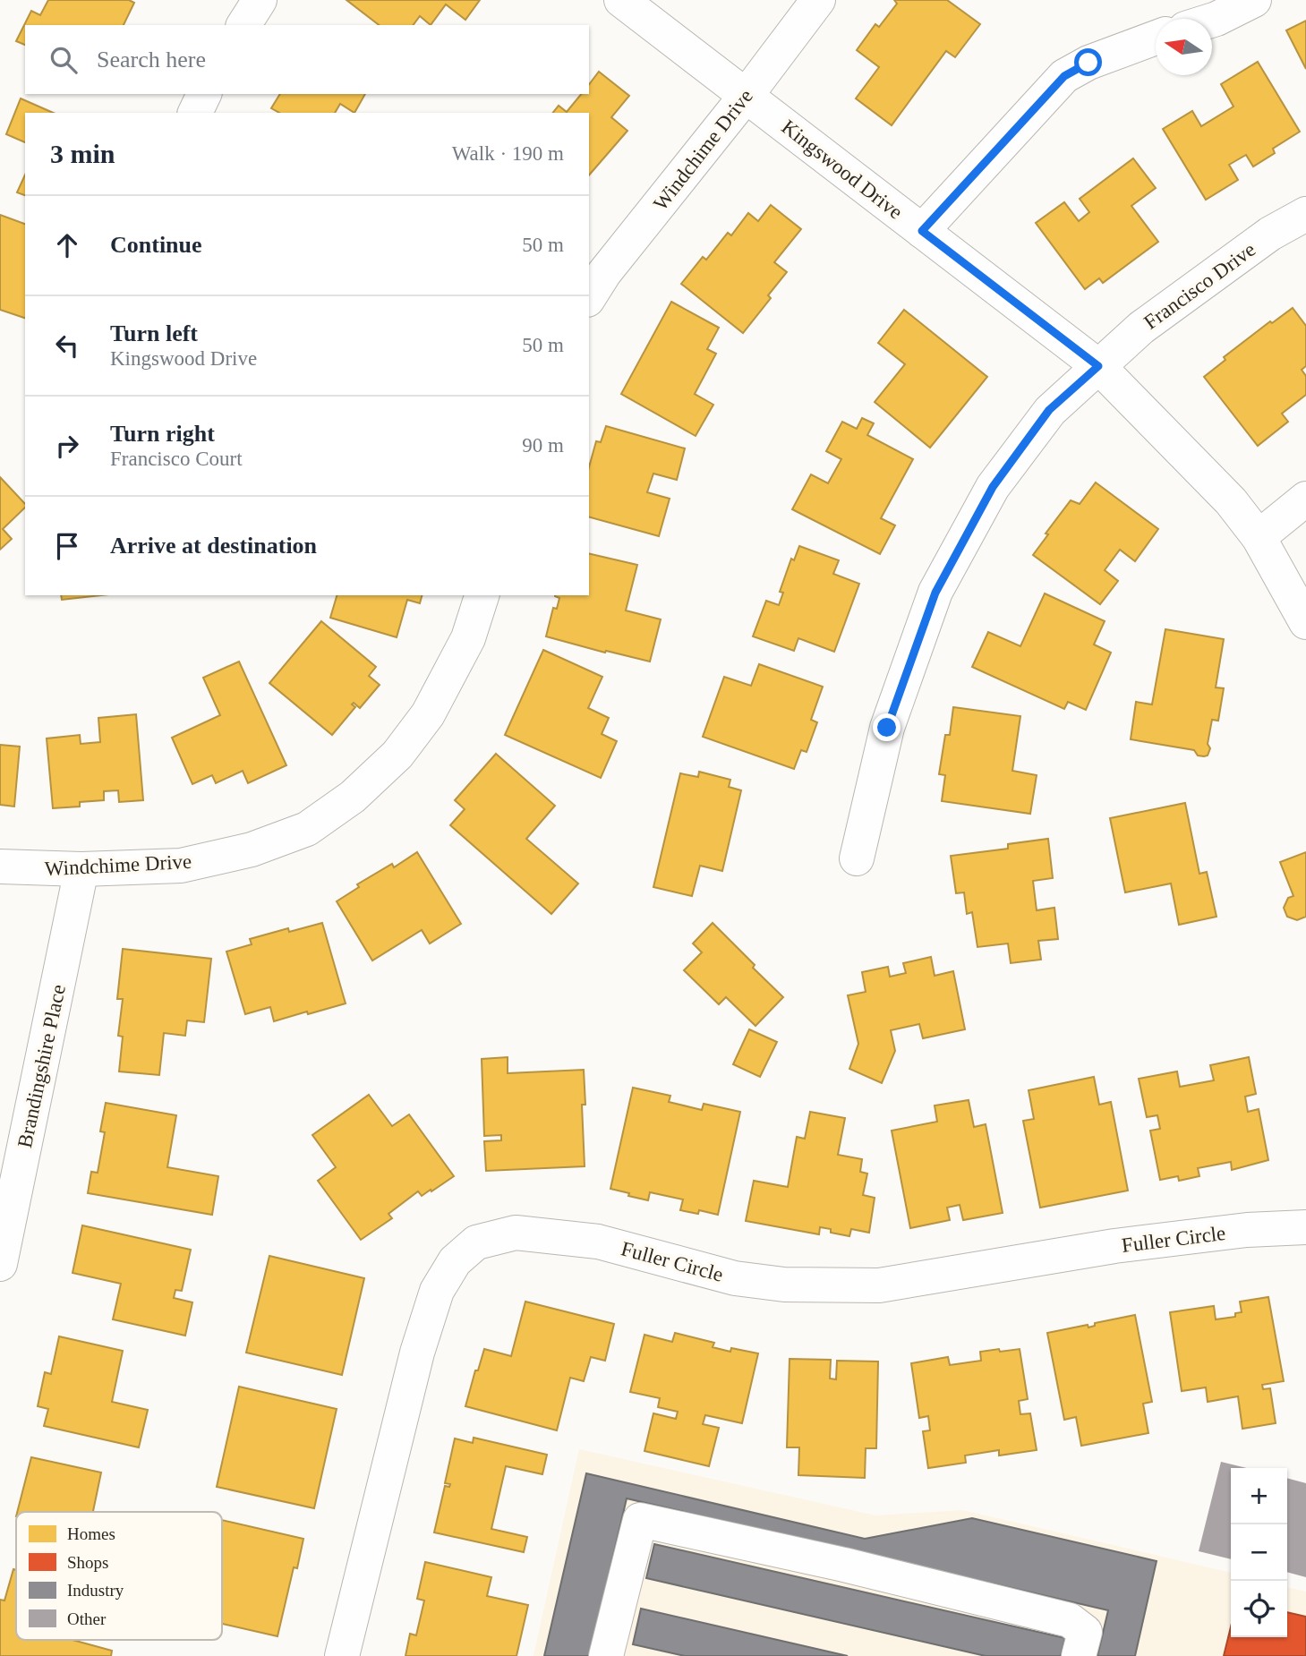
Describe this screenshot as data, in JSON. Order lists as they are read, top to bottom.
{
  "streets": {
    "street": [
      "Windchime Drive",
      "Kingswood Drive",
      "Francisco Drive",
      "Brandingshire Place",
      "Fuller Circle"
    ]
  },
  "crossings": [
    ["Windchime Drive", "Kingswood Drive"],
    ["Windchime Drive", "Brandingshire Place"],
    ["Kingswood Drive", "Francisco Drive"]
  ],
  "legend": [
    "Homes",
    "Shops",
    "Industry",
    "Other"
  ],
  "north": "left",
  "page": {
    "search": "Search here",
    "heading": ["3 min", "Walk · 190 m"],
    "list": [
      ["Continue", "50 m"],
      ["Turn left", "Kingswood Drive", "50 m"],
      ["Turn right", "Francisco Court", "90 m"],
      "Arrive at destination"
    ],
    "map_buttons": ["+", "−"]
  }
}
